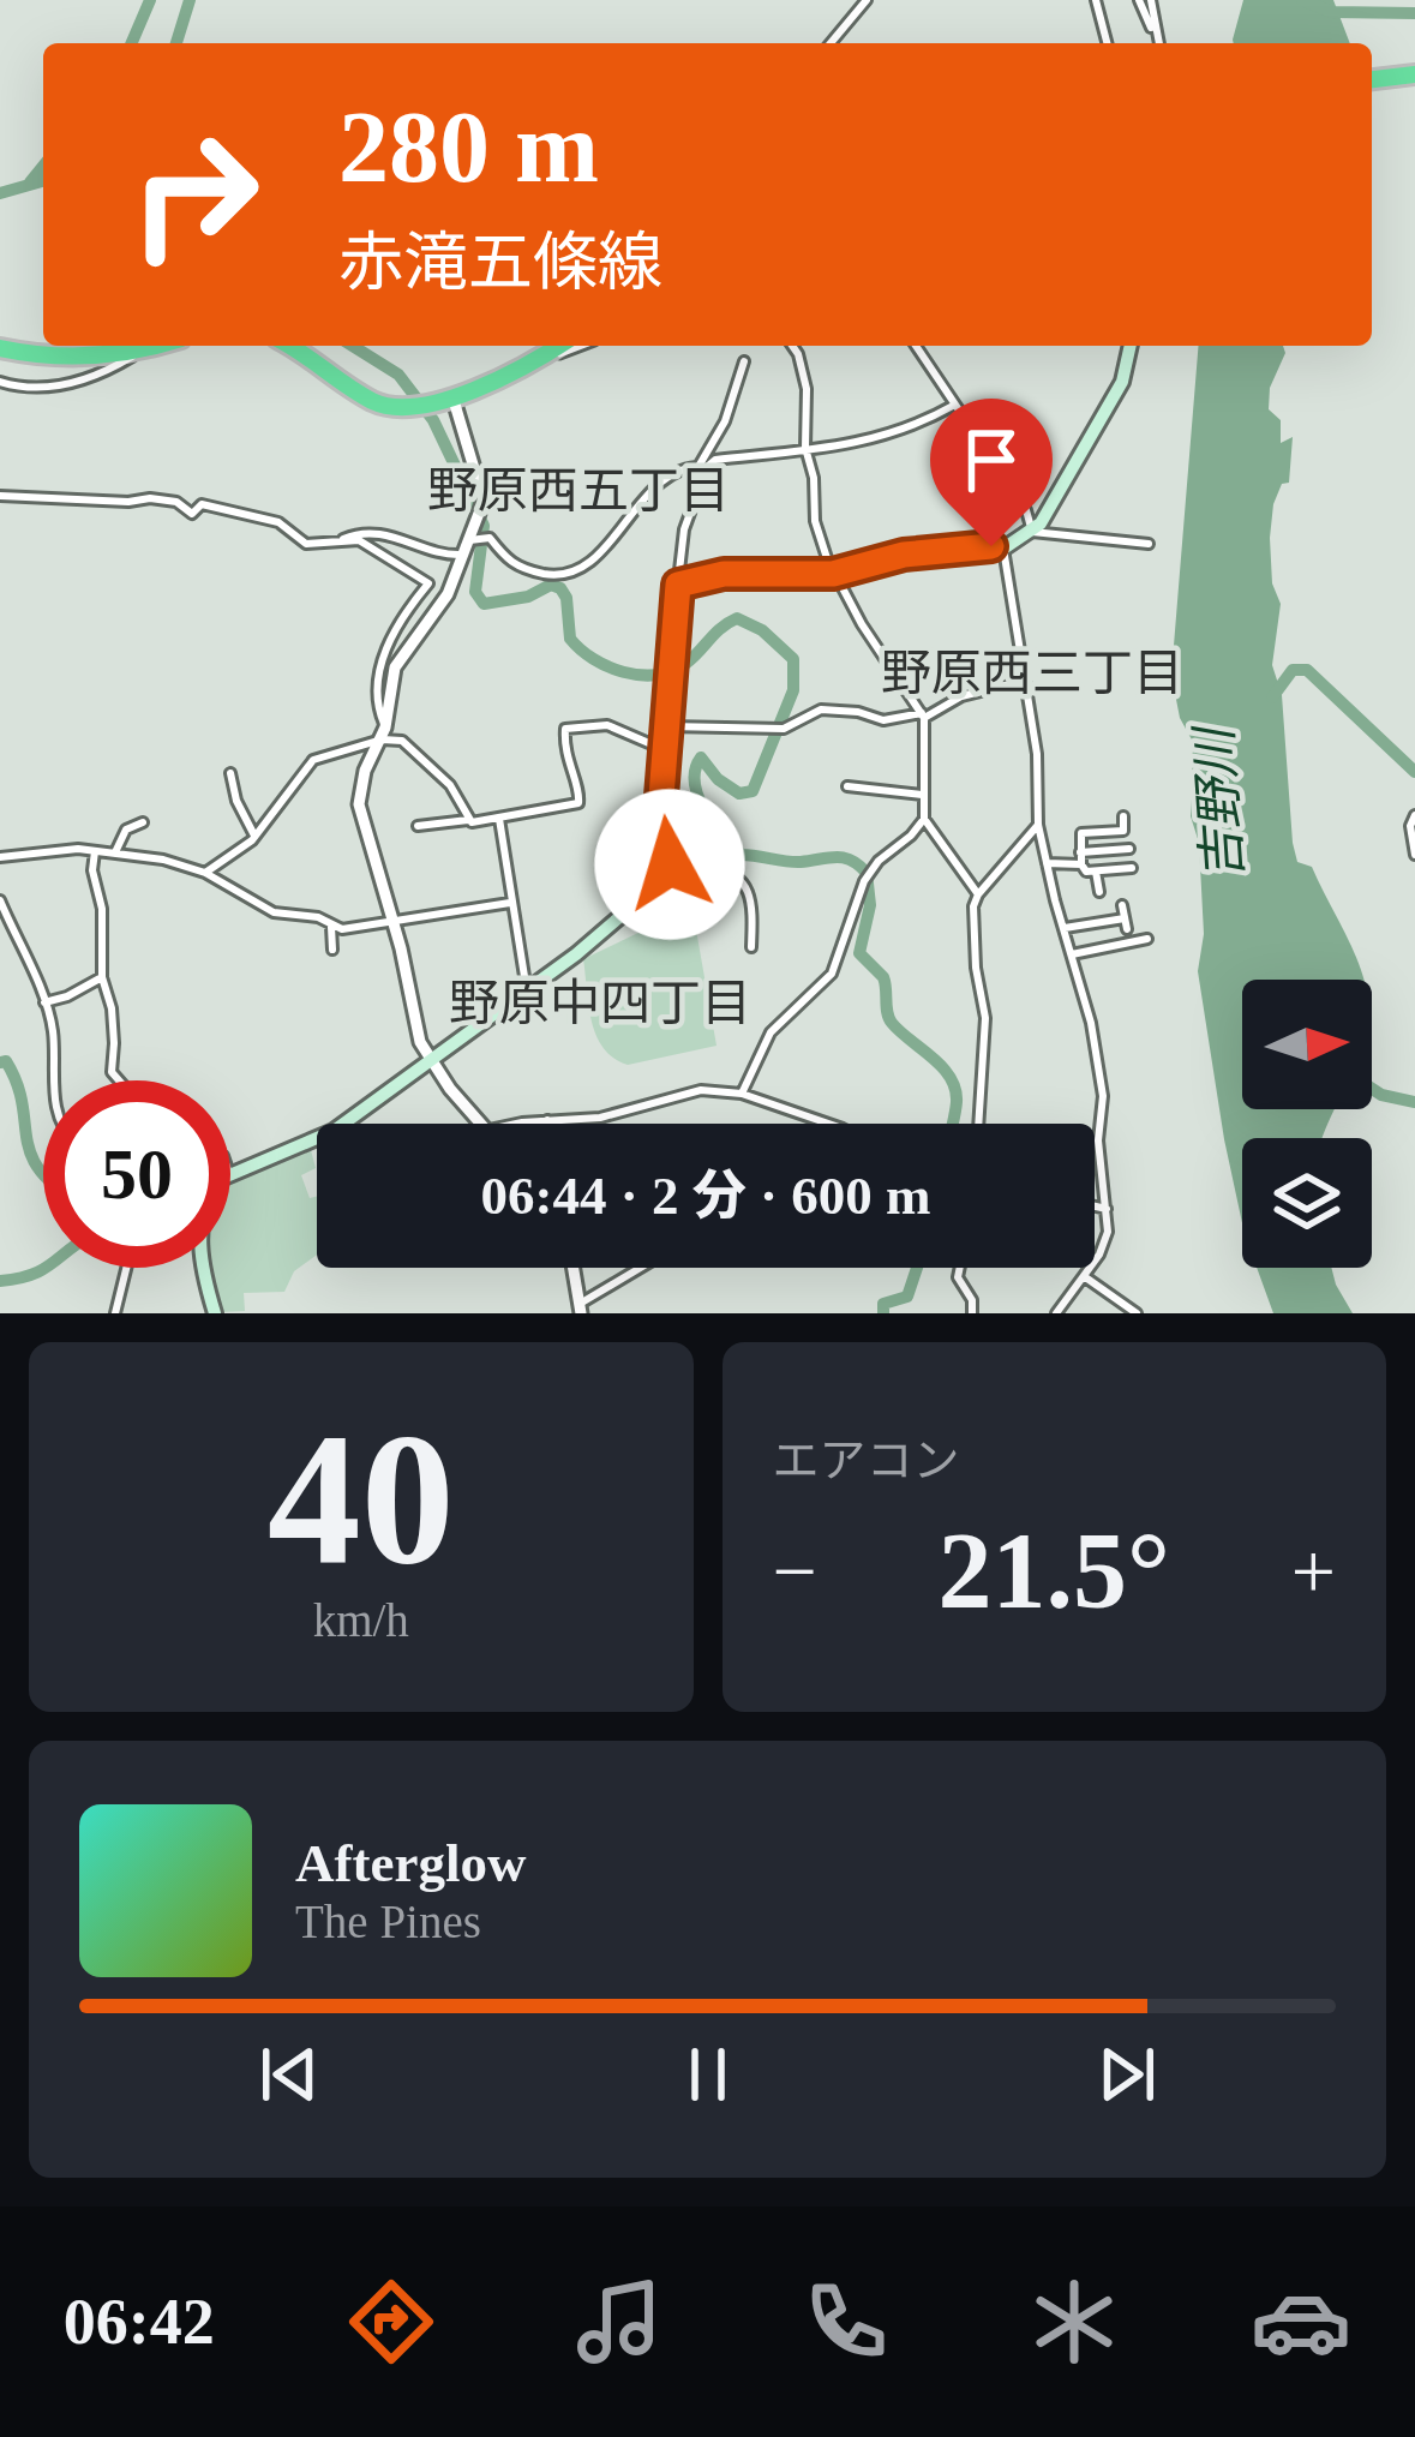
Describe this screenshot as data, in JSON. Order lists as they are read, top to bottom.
{
  "districts": ["野原西五丁目", "野原西三丁目", "野原中四丁目"],
  "water": ["吉野川"],
  "north": "right",
  "page": {
    "turn": ["280 m", "赤滝五條線"],
    "limit": "50",
    "trip": "06:44 · 2 分 · 600 m",
    "tile": [
      ["40", "km/h"],
      "エアコン"
    ],
    "heat": ["−", "21.5°", "+"],
    "song": ["Afterglow", "The Pines"],
    "tabs": "06:42"
  }
}
